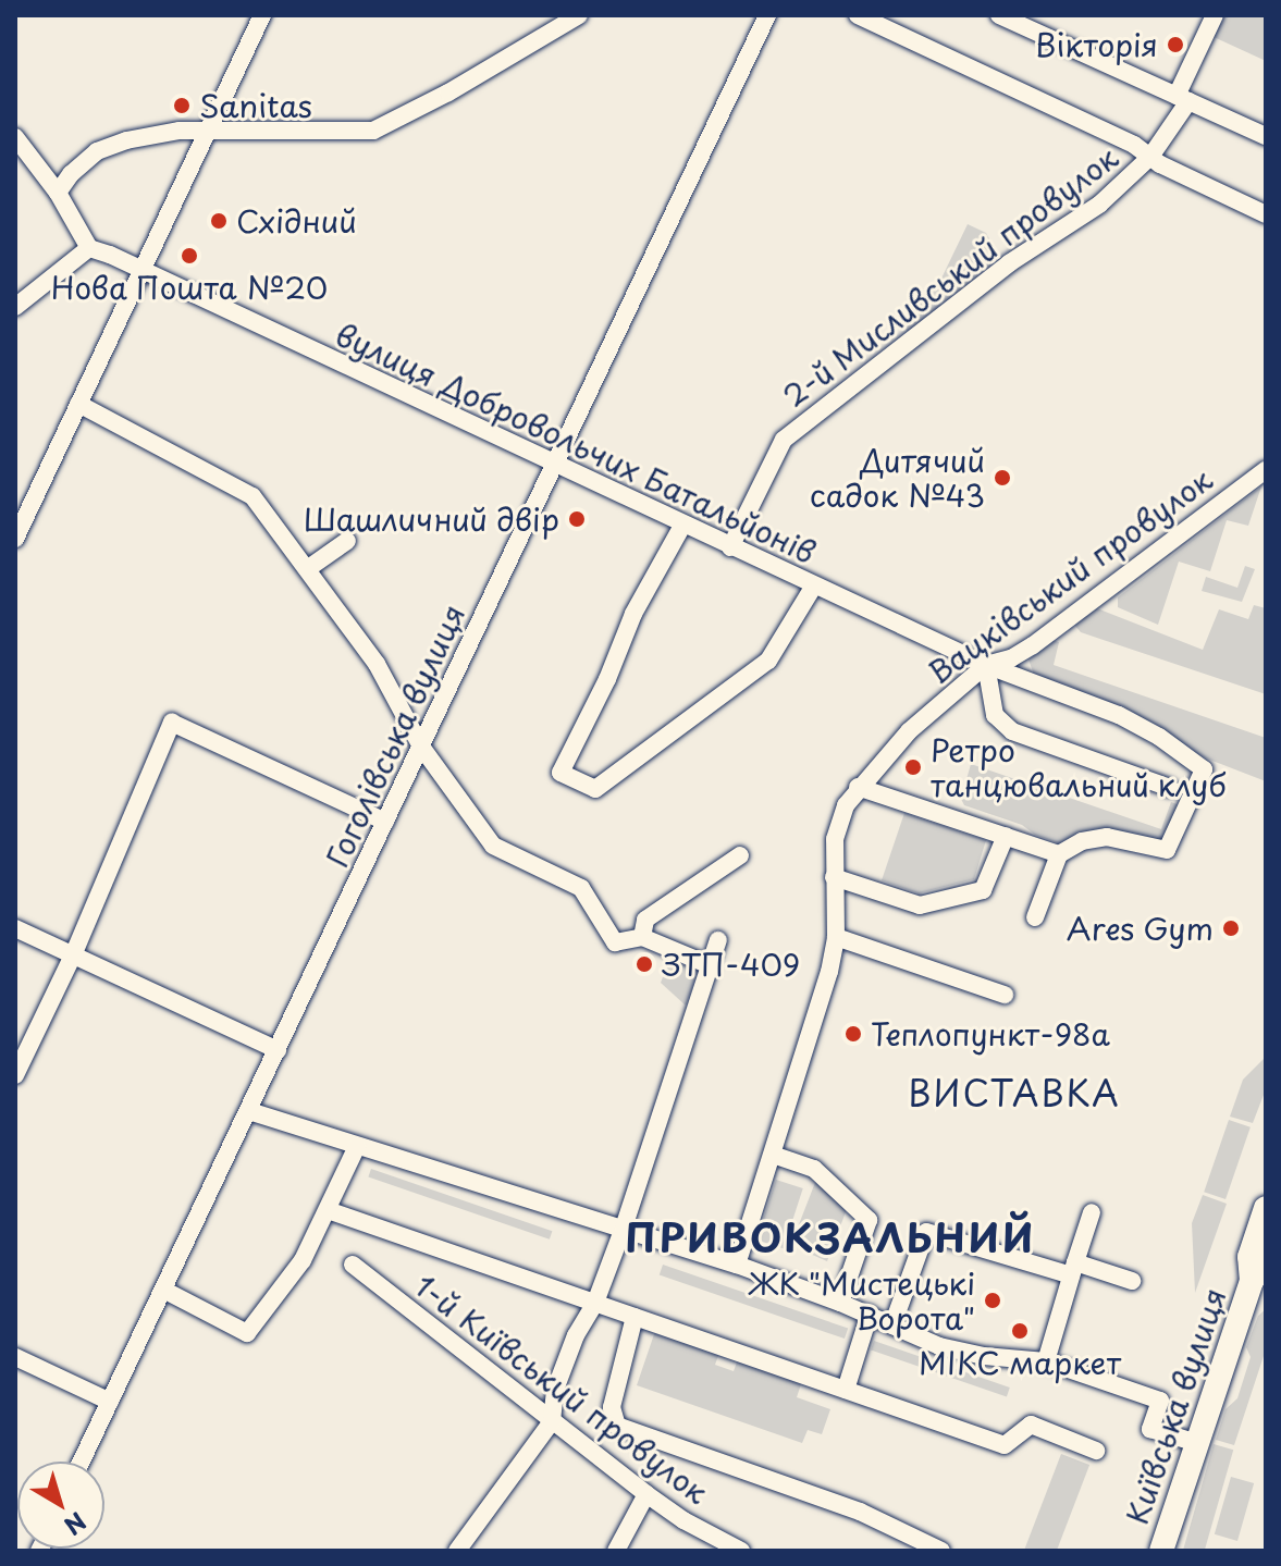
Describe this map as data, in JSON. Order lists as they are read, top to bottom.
{
  "streets": {
    "main road": ["Київська вулиця"],
    "street": [
      "2-й Мисливський провулок",
      "вулиця Добровольчих Батальйонів",
      "Вацківський провулок",
      "Гоголівська вулиця",
      "1-й Київський провулок"
    ]
  },
  "crossings": [
    ["2-й Мисливський провулок", "вулиця Добровольчих Батальйонів"],
    ["вулиця Добровольчих Батальйонів", "Вацківський провулок"],
    ["вулиця Добровольчих Батальйонів", "Гоголівська вулиця"]
  ],
  "districts": ["ВИСТАВКА", "ПРИВОКЗАЛЬНИЙ"],
  "places": [
    "Вікторія",
    "Sanitas",
    "Східний",
    "Нова Пошта №20",
    "Дитячий садок №43",
    "Шашличний двір",
    "Ретро танцювальний клуб",
    "Ares Gym",
    "ЗТП-409",
    "Теплопункт-98а",
    "ЖК \"Мистецькі Ворота\"",
    "МІКС маркет"
  ],
  "north": "bottom right"
}
